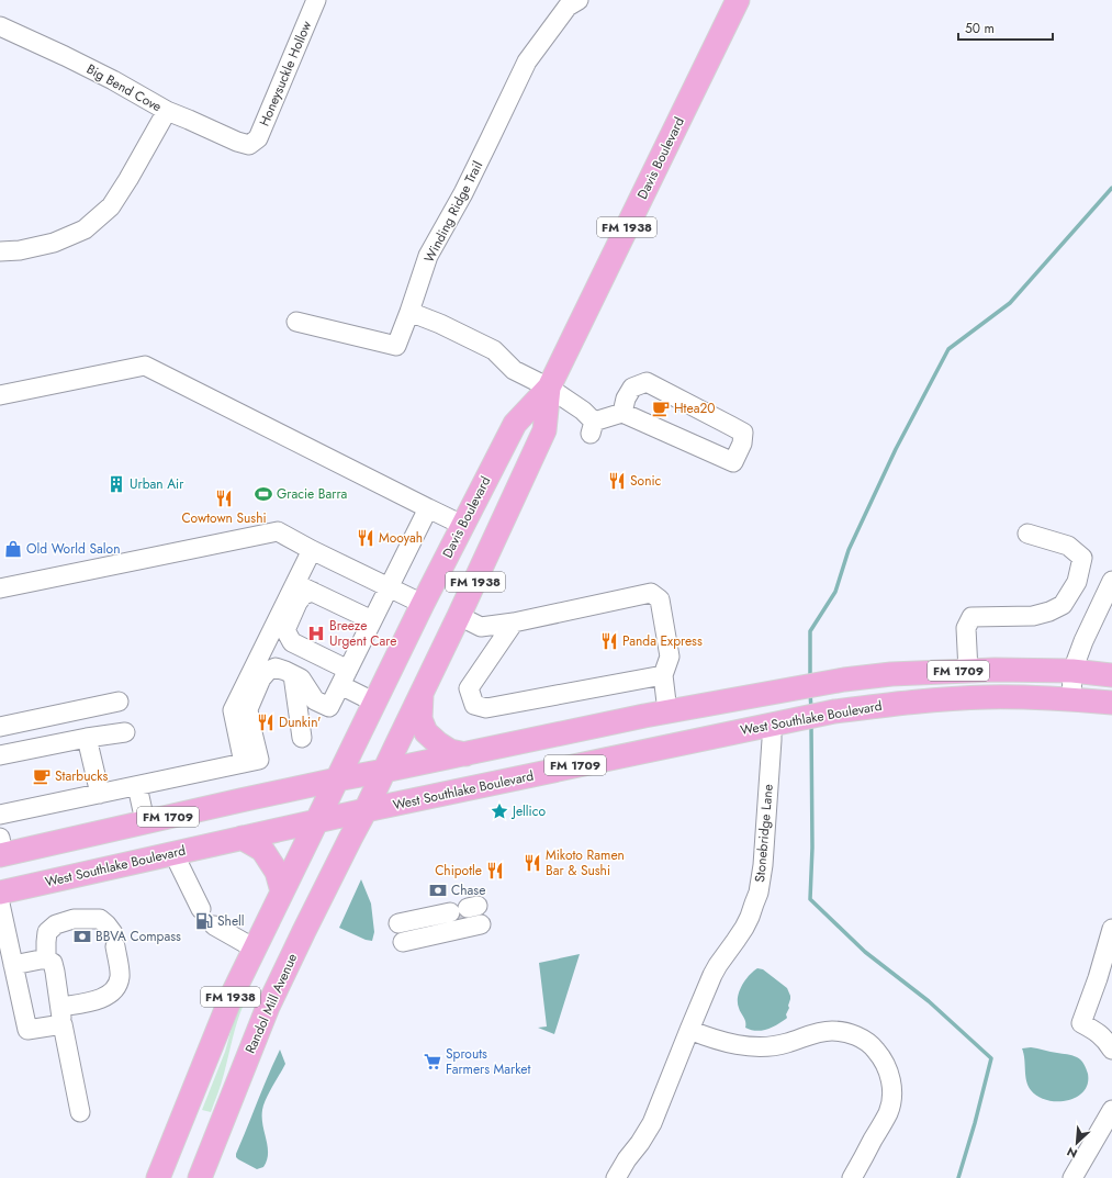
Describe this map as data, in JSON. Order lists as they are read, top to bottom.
{
  "streets": {
    "main road": [
      "Davis Boulevard",
      "FM 1938",
      "FM 1709",
      "West Southlake Boulevard",
      "Randol Mill Avenue"
    ],
    "street": [
      "Honeysuckle Hollow",
      "Big Bend Cove",
      "Winding Ridge Trail",
      "Stonebridge Lane"
    ]
  },
  "crossings": [
    ["Honeysuckle Hollow", "Big Bend Cove"],
    ["Davis Boulevard", "FM 1938"],
    ["Davis Boulevard", "FM 1709"],
    ["Davis Boulevard", "West Southlake Boulevard"],
    ["Davis Boulevard", "Randol Mill Avenue"],
    ["FM 1938", "West Southlake Boulevard"],
    ["West Southlake Boulevard", "Stonebridge Lane"],
    ["West Southlake Boulevard", "Randol Mill Avenue"]
  ],
  "places": {
    "cafe": ["Htea20", "Starbucks"],
    "restaurant": [
      "Sonic",
      "Cowtown Sushi",
      "Mooyah",
      "Panda Express",
      "Dunkin'",
      "Mikoto Ramen Bar & Sushi",
      "Chipotle"
    ],
    "building": ["Urban Air"],
    "sports": ["Gracie Barra"],
    "shop": ["Old World Salon"],
    "hospital": ["Breeze Urgent Care"],
    "place": ["Jellico"],
    "bank": ["Chase", "BBVA Compass"],
    "fuel station": ["Shell"],
    "supermarket": ["Sprouts Farmers Market"]
  },
  "scale_bar": "50 m",
  "north": "bottom left"
}
